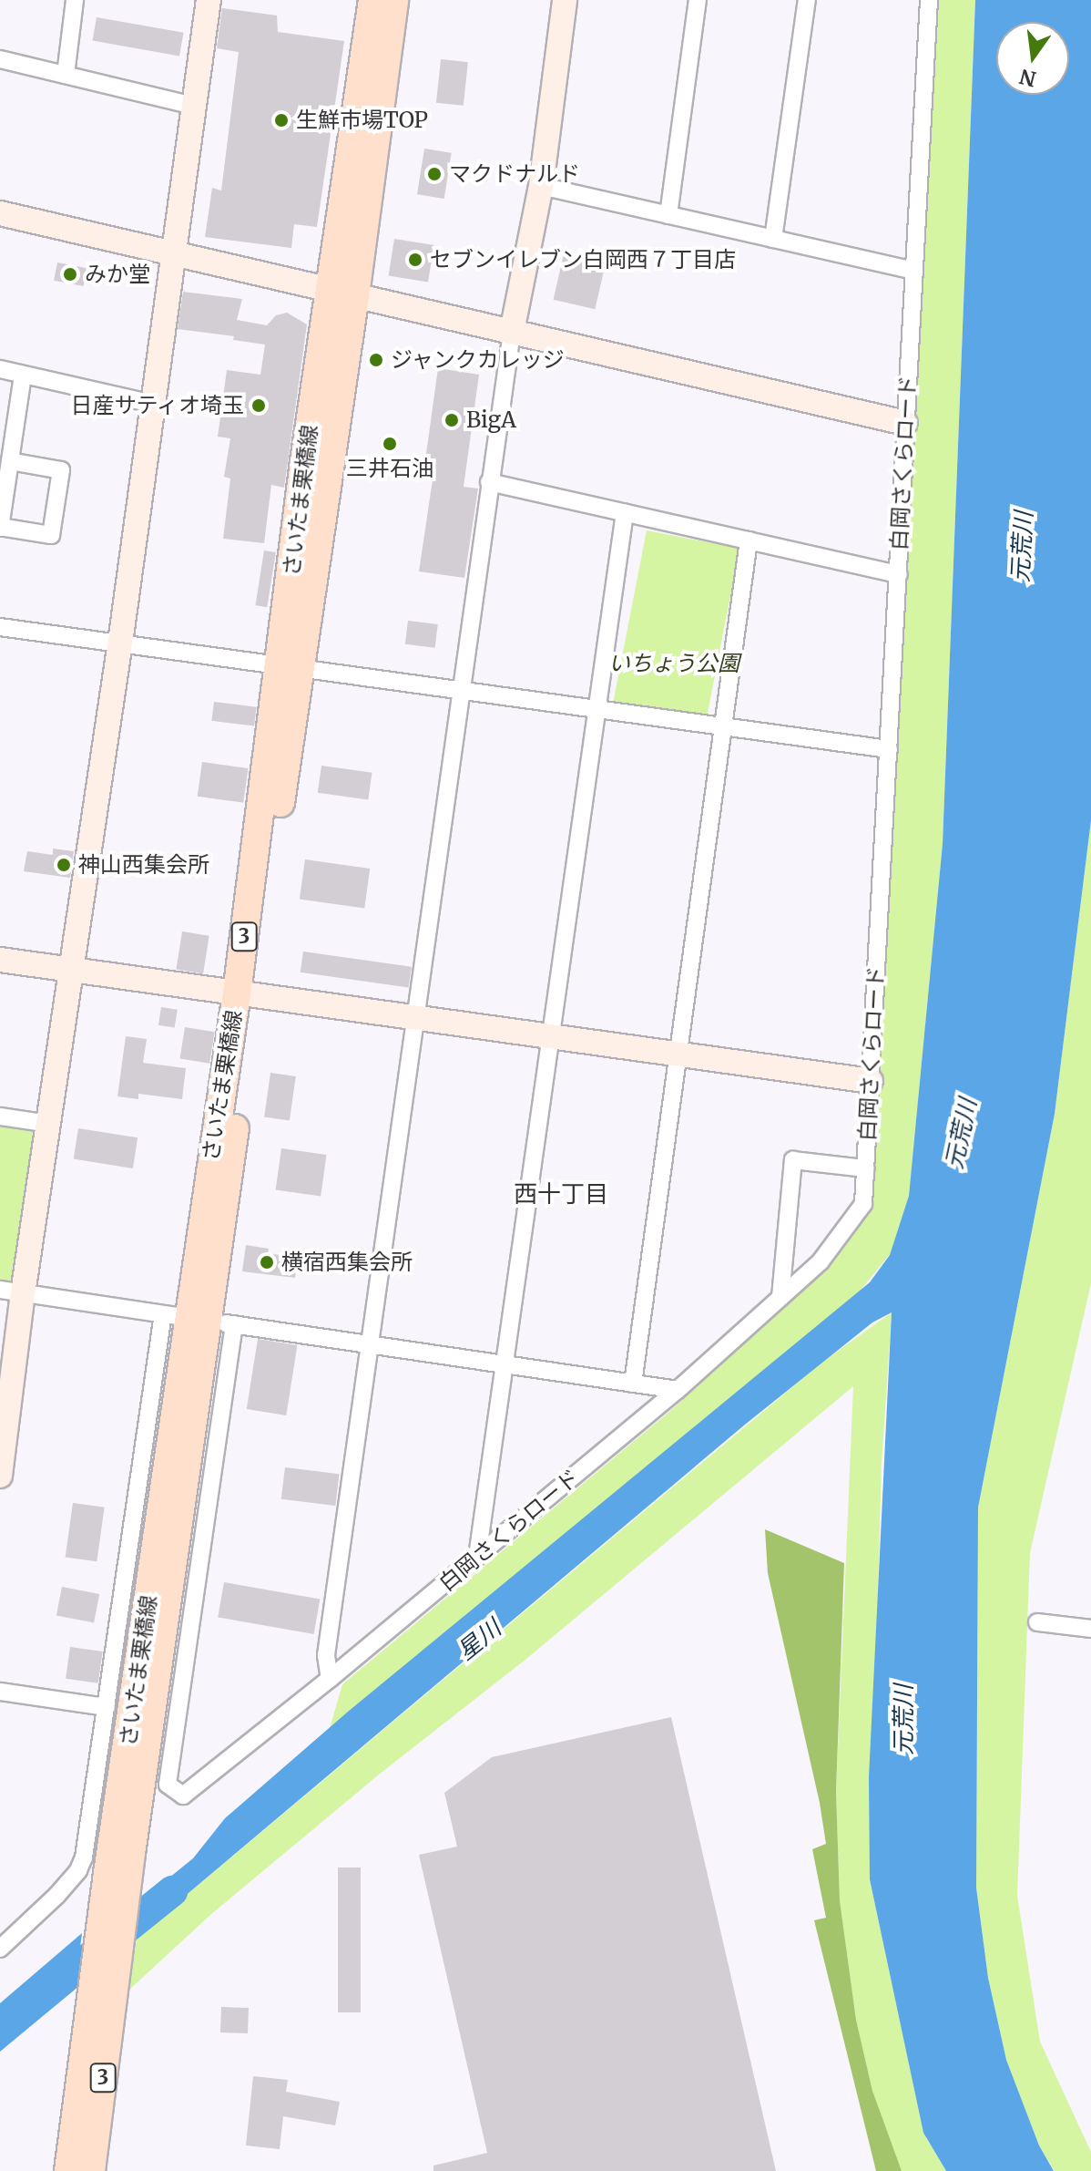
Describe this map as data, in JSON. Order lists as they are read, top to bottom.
{
  "streets": {
    "main road": ["さいたま栗橋線", "3"],
    "street": ["白岡さくらロード"]
  },
  "crossings": [
    ["白岡さくらロード", "さいたま栗橋線"]
  ],
  "districts": ["西十丁目"],
  "water": ["元荒川", "星川"],
  "parks": ["いちょう公園"],
  "places": [
    "生鮮市場TOP",
    "マクドナルド",
    "セブンイレブン白岡西７丁目店",
    "みか堂",
    "ジャンクカレッジ",
    "日産サティオ埼玉",
    "BigA",
    "三井石油",
    "神山西集会所",
    "横宿西集会所"
  ],
  "north": "bottom"
}
